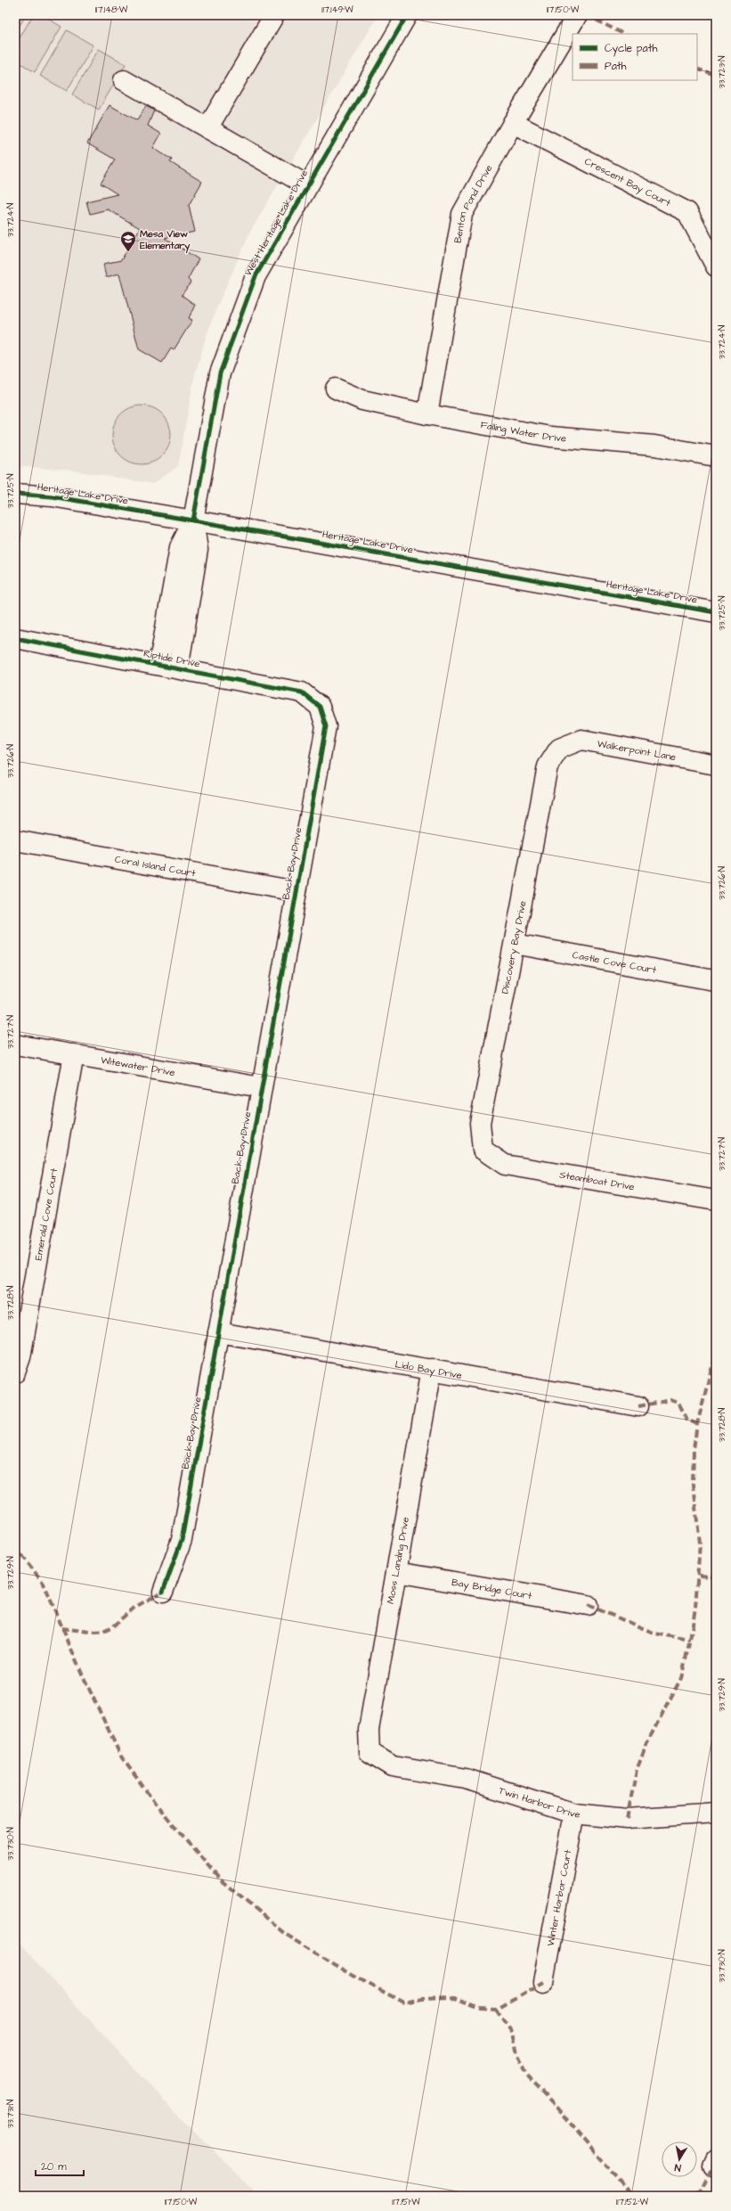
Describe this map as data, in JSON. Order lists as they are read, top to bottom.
{
  "streets": {
    "street": [
      "Crescent Bay Court",
      "Benton Pond Drive",
      "West Heritage Lake Drive",
      "Falling Water Drive",
      "Heritage Lake Drive",
      "Riptide Drive",
      "Walkerpoint Lane",
      "Back Bay Drive",
      "Coral Island Court",
      "Discovery Bay Drive",
      "Castle Cove Court",
      "Witewater Drive",
      "Steamboat Drive",
      "Emerald Cove Court",
      "Lido Bay Drive",
      "Moss Landing Drive",
      "Bay Bridge Court",
      "Twin Harbor Drive",
      "Winter Harbor Court"
    ]
  },
  "crossings": [
    ["Crescent Bay Court", "Benton Pond Drive"],
    ["Benton Pond Drive", "Falling Water Drive"],
    ["West Heritage Lake Drive", "Heritage Lake Drive"],
    ["Riptide Drive", "Back Bay Drive"],
    ["Walkerpoint Lane", "Discovery Bay Drive"],
    ["Back Bay Drive", "Coral Island Court"],
    ["Back Bay Drive", "Witewater Drive"],
    ["Back Bay Drive", "Lido Bay Drive"],
    ["Discovery Bay Drive", "Castle Cove Court"],
    ["Discovery Bay Drive", "Steamboat Drive"],
    ["Witewater Drive", "Emerald Cove Court"],
    ["Lido Bay Drive", "Moss Landing Drive"],
    ["Moss Landing Drive", "Bay Bridge Court"],
    ["Moss Landing Drive", "Twin Harbor Drive"],
    ["Twin Harbor Drive", "Winter Harbor Court"]
  ],
  "places": {
    "school or university": ["Mesa View Elementary"]
  },
  "legend": ["Cycle path", "Path"],
  "scale_bar": "20 m",
  "north": "bottom",
  "coordinates": [
    "117.148°W",
    "117.149°W",
    "117.150°W",
    "33.723°N",
    "33.724°N",
    "33.725°N",
    "33.726°N",
    "33.727°N",
    "33.728°N",
    "33.729°N",
    "33.730°N",
    "33.731°N",
    "117.151°W",
    "117.152°W"
  ]
}
